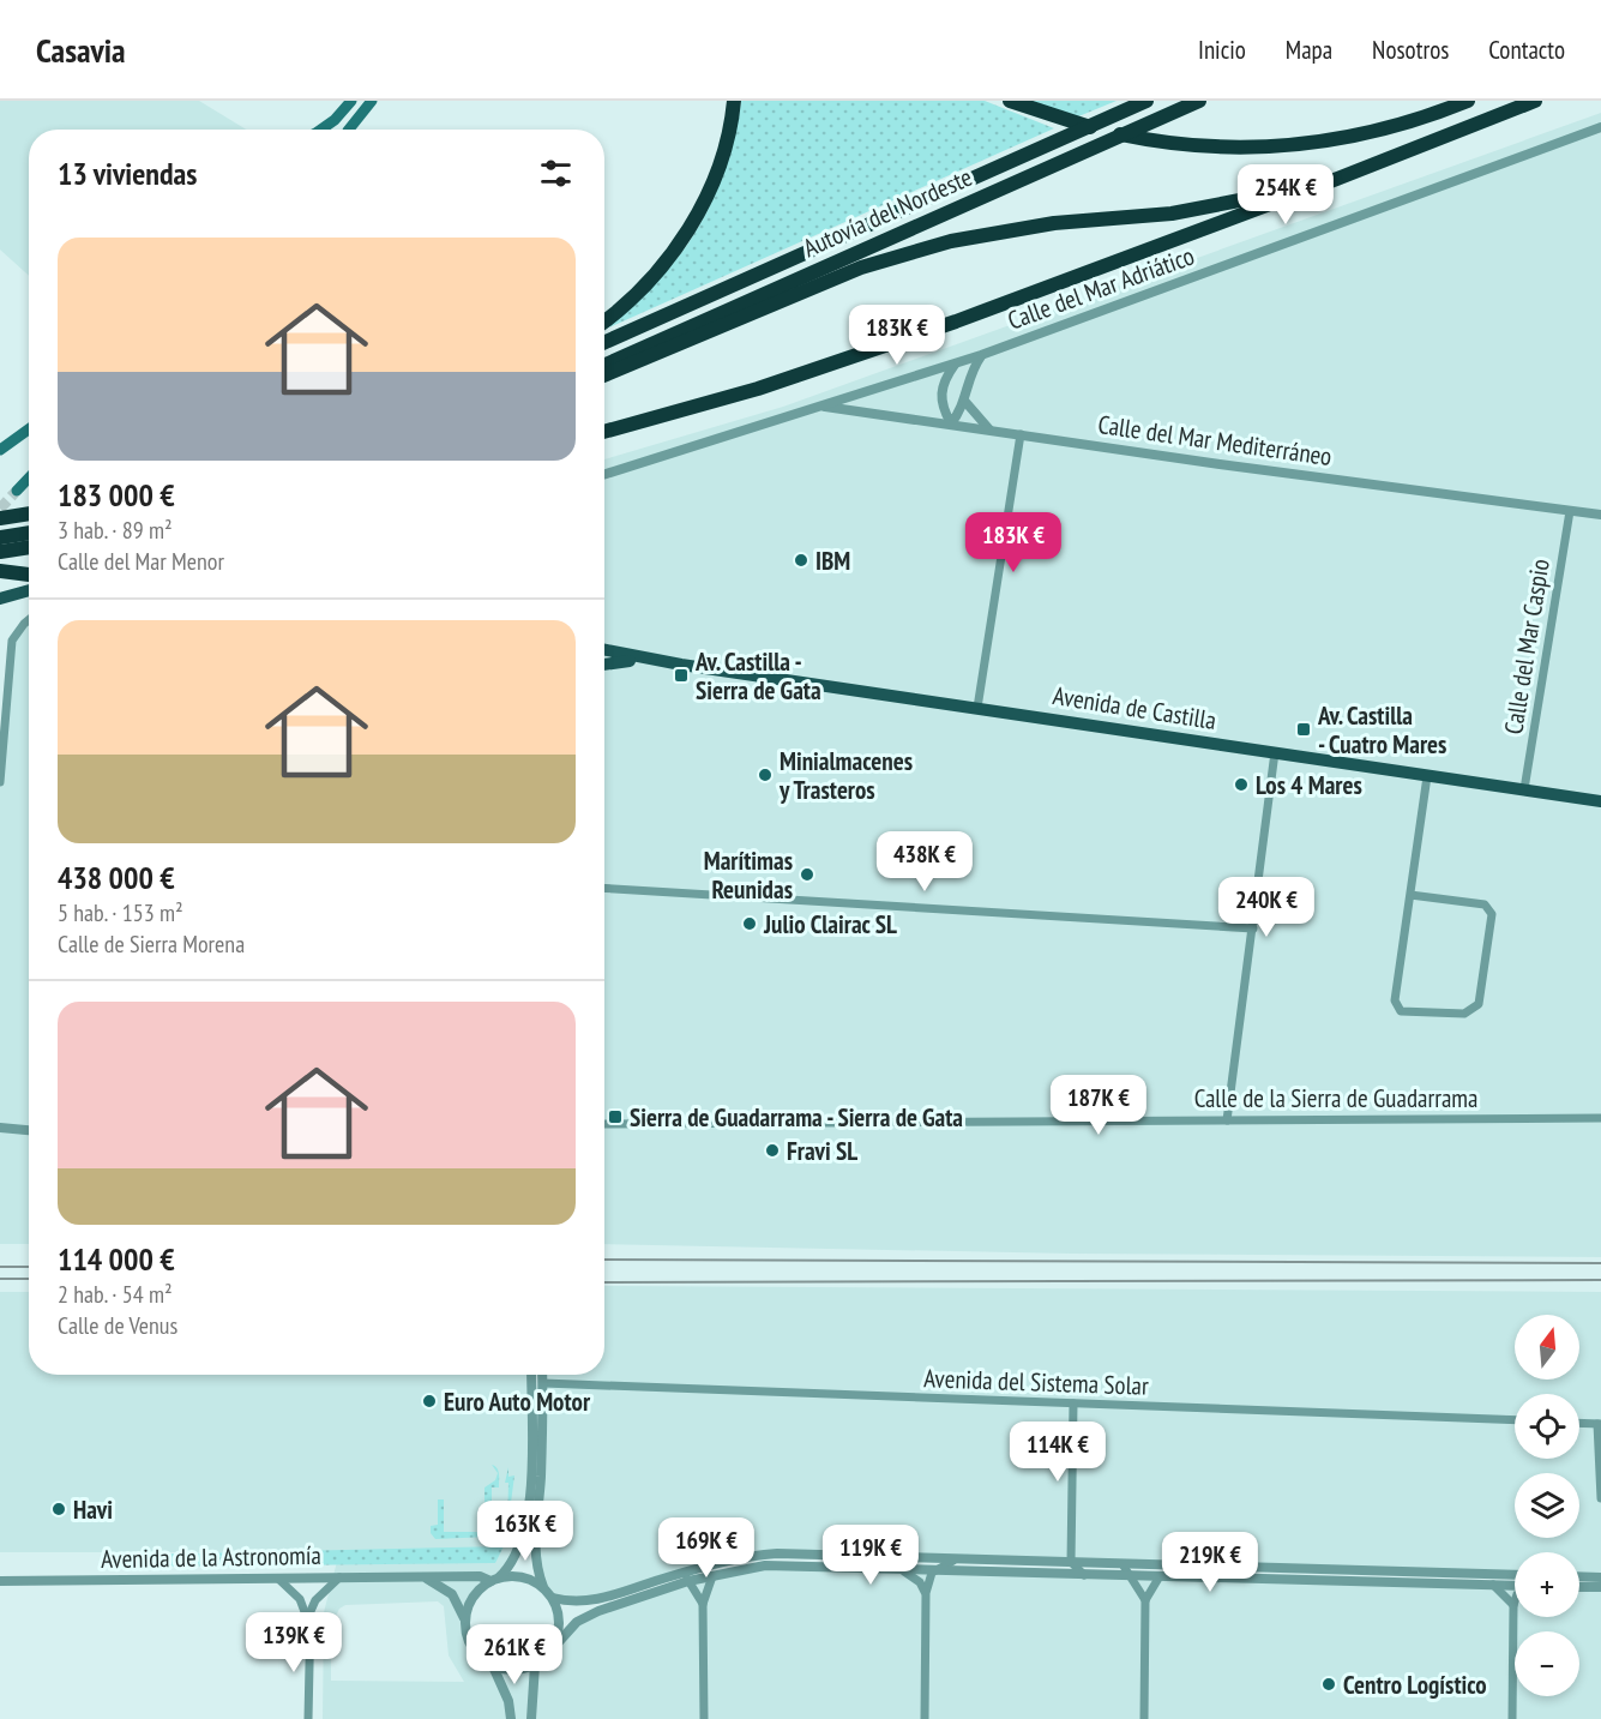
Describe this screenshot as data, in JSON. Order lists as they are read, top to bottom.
{
  "streets": {
    "highway": ["Autovía del Nordeste"],
    "main road": ["Avenida de Castilla"],
    "street": [
      "Calle del Mar Adriático",
      "Calle del Mar Mediterráneo",
      "Calle del Mar Caspio",
      "Calle de la Sierra de Guadarrama",
      "Avenida del Sistema Solar",
      "Avenida de la Astronomía"
    ]
  },
  "crossings": [
    ["Calle del Mar Adriático", "Calle del Mar Mediterráneo"],
    ["Calle del Mar Mediterráneo", "Calle del Mar Caspio"],
    ["Calle del Mar Caspio", "Avenida de Castilla"]
  ],
  "places": {
    "other": [
      "IBM",
      "Minialmacenes y Trasteros",
      "Los 4 Mares",
      "Marítimas Reunidas",
      "Julio Clairac SL",
      "Fravi SL",
      "Euro Auto Motor",
      "Havi",
      "Centro Logístico"
    ],
    "transit": ["Av. Castilla - Sierra de Gata", "Av. Castilla - Cuatro Mares", "Sierra de Guadarrama - Sierra de Gata"]
  },
  "north": "top",
  "page": {
    "header": "Casavia",
    "nav": [
      "Inicio",
      "Mapa",
      "Nosotros",
      "Contacto"
    ],
    "heading": "13 viviendas",
    "price": [
      "254K €",
      "183K €",
      "183K €",
      "438K €",
      "240K €",
      "187K €",
      "114K €",
      "163K €",
      "169K €",
      "119K €",
      "219K €",
      "139K €",
      "261K €"
    ],
    "list": [
      {
        "name": "183 000 €",
        "note": "3 hab. · 89 m² · Calle del Mar Menor"
      },
      {
        "name": "438 000 €",
        "note": "5 hab. · 153 m² · Calle de Sierra Morena"
      },
      {
        "name": "114 000 €",
        "note": "2 hab. · 54 m² · Calle de Venus"
      }
    ],
    "map_buttons": ["+", "−"]
  }
}
